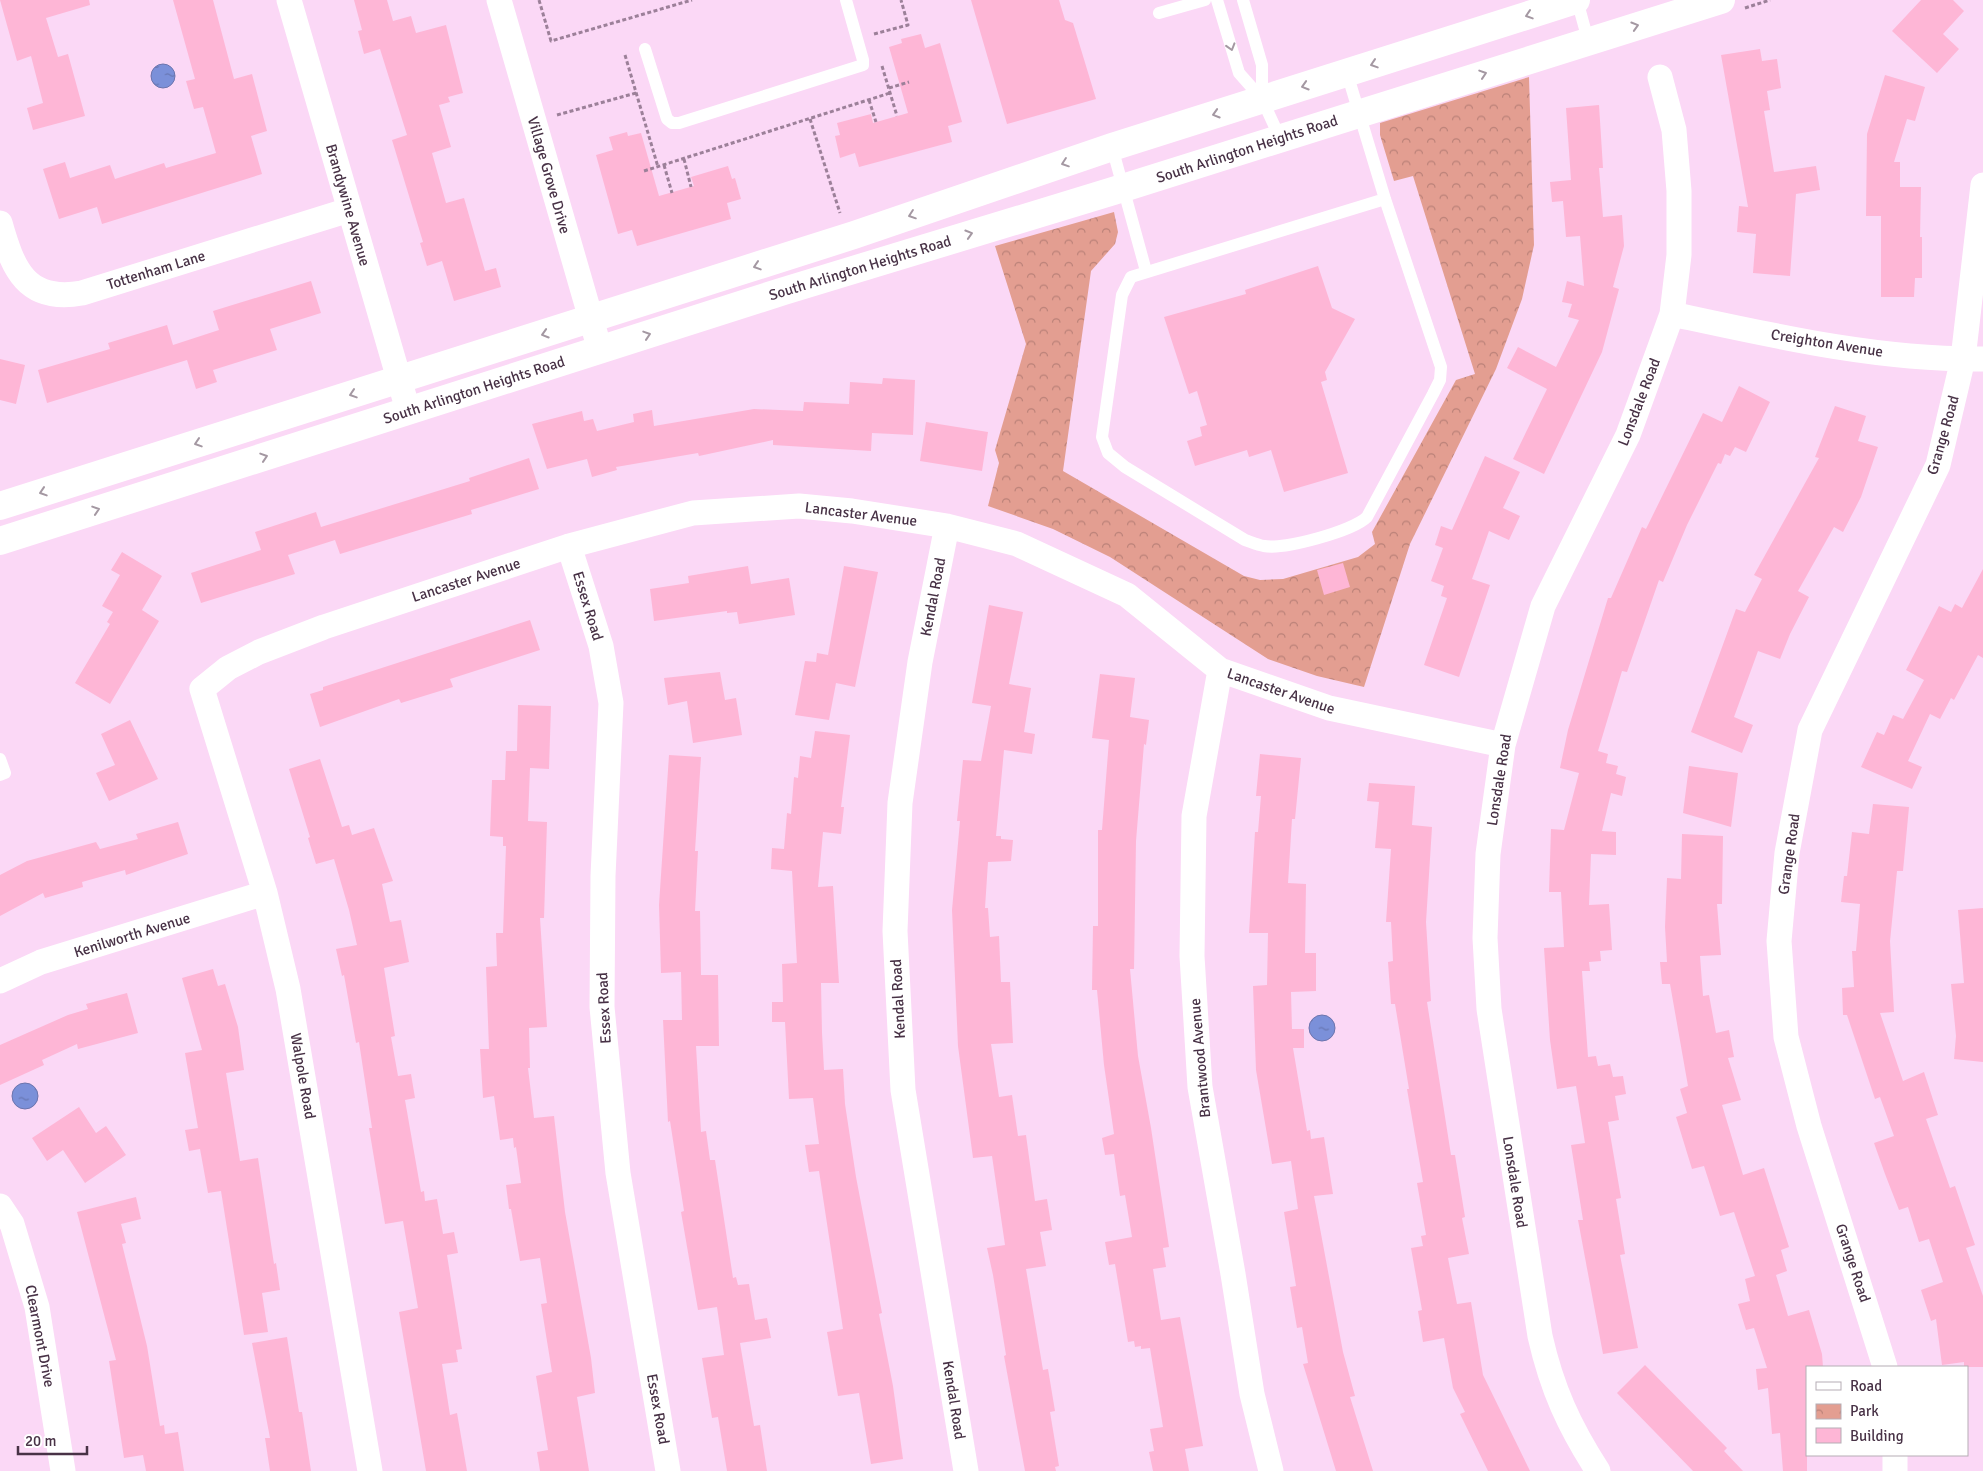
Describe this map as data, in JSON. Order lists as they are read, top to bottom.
{
  "streets": {
    "main road": ["South Arlington Heights Road"],
    "street": [
      "Village Grove Drive",
      "Brandywine Avenue",
      "Tottenham Lane",
      "Creighton Avenue",
      "Lonsdale Road",
      "Grange Road",
      "Lancaster Avenue",
      "Kendal Road",
      "Essex Road",
      "Kenilworth Avenue",
      "Brantwood Avenue",
      "Walpole Road",
      "Clearmont Drive"
    ]
  },
  "crossings": [
    ["South Arlington Heights Road", "Village Grove Drive"],
    ["South Arlington Heights Road", "Brandywine Avenue"],
    ["Brandywine Avenue", "Tottenham Lane"],
    ["Creighton Avenue", "Lonsdale Road"],
    ["Creighton Avenue", "Grange Road"],
    ["Lonsdale Road", "Lancaster Avenue"],
    ["Lancaster Avenue", "Kendal Road"],
    ["Lancaster Avenue", "Essex Road"],
    ["Lancaster Avenue", "Brantwood Avenue"],
    ["Lancaster Avenue", "Walpole Road"],
    ["Kenilworth Avenue", "Walpole Road"]
  ],
  "legend": ["Road", "Park", "Building"],
  "scale_bar": "20 m"
}
